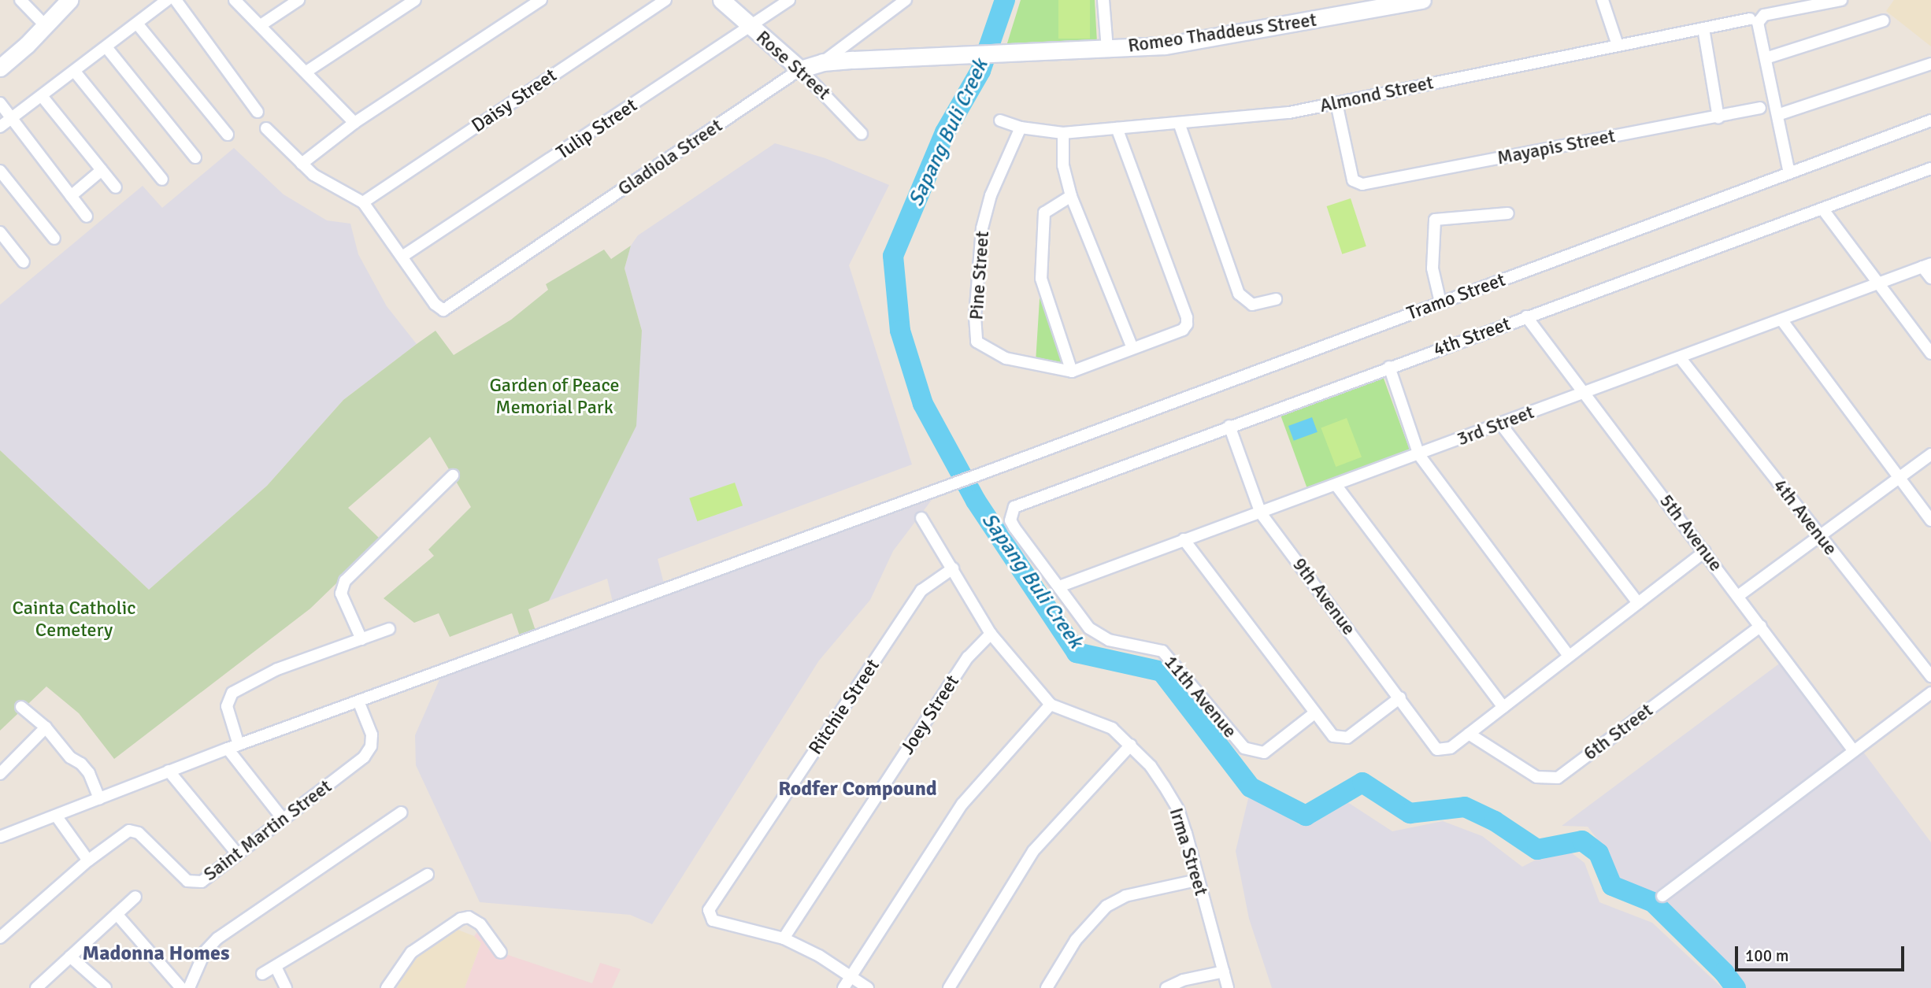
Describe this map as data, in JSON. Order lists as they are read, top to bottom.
{
  "streets": {
    "street": [
      "Romeo Thaddeus Street",
      "Rose Street",
      "Almond Street",
      "Daisy Street",
      "Tulip Street",
      "Mayapis Street",
      "Gladiola Street",
      "Pine Street",
      "Tramo Street",
      "4th Street",
      "3rd Street",
      "4th Avenue",
      "5th Avenue",
      "9th Avenue",
      "11th Avenue",
      "Ritchie Street",
      "Joey Street",
      "6th Street",
      "Saint Martin Street",
      "Irma Street"
    ]
  },
  "crossings": [
    ["Romeo Thaddeus Street", "Gladiola Street"],
    ["Rose Street", "Tulip Street"],
    ["Rose Street", "Gladiola Street"],
    ["Almond Street", "Mayapis Street"],
    ["Almond Street", "Pine Street"],
    ["Tulip Street", "Gladiola Street"],
    ["Tramo Street", "Saint Martin Street"],
    ["4th Street", "5th Avenue"],
    ["4th Street", "9th Avenue"],
    ["4th Street", "11th Avenue"],
    ["3rd Street", "4th Avenue"],
    ["3rd Street", "5th Avenue"],
    ["3rd Street", "9th Avenue"],
    ["3rd Street", "11th Avenue"],
    ["5th Avenue", "6th Street"],
    ["9th Avenue", "6th Street"],
    ["Ritchie Street", "Joey Street"],
    ["Ritchie Street", "Irma Street"],
    ["Joey Street", "Irma Street"]
  ],
  "districts": ["Rodfer Compound", "Madonna Homes"],
  "water": ["Sapang Buli Creek"],
  "parks": ["Garden of Peace Memorial Park", "Cainta Catholic Cemetery"],
  "scale_bar": "100 m"
}
